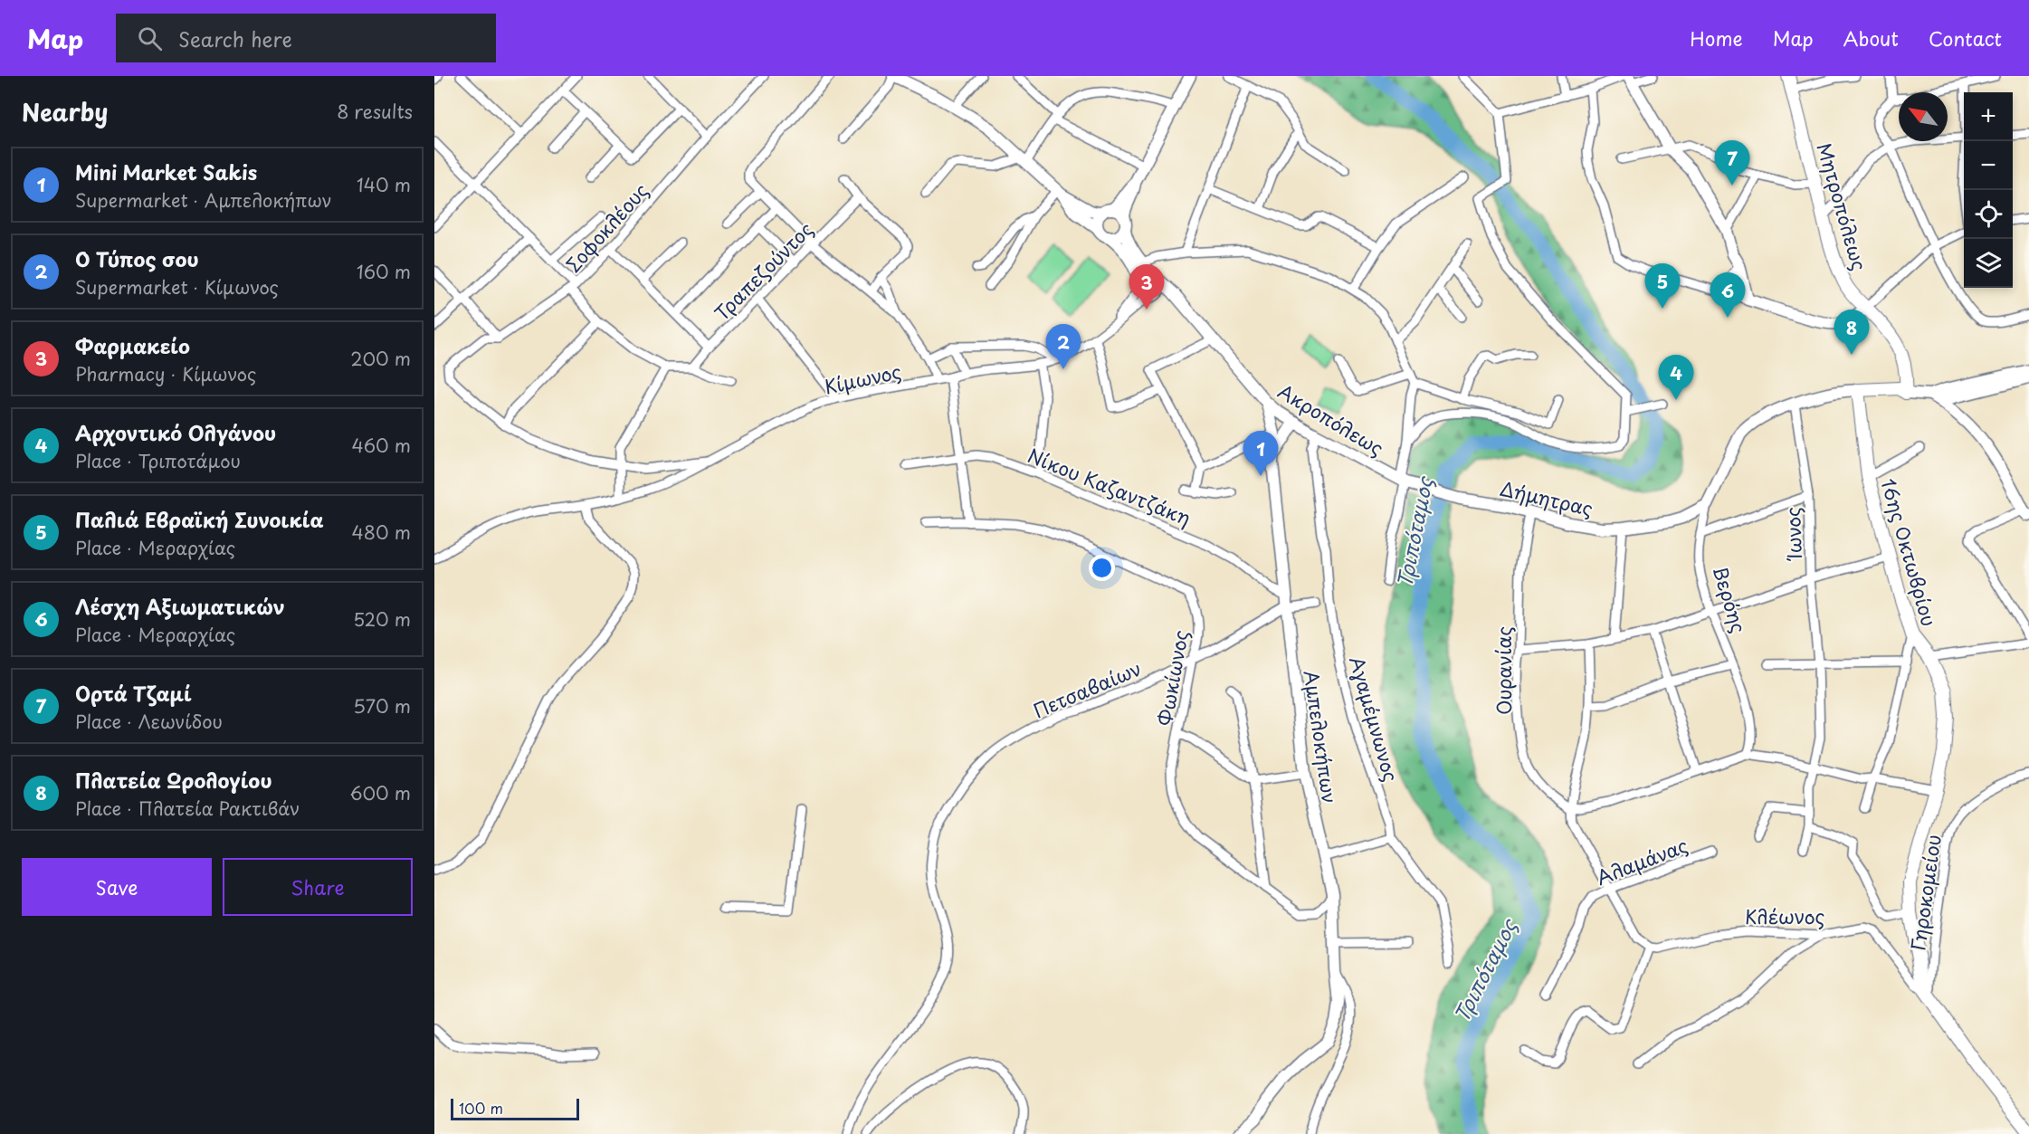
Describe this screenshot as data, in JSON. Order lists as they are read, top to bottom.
{
  "streets": {
    "main road": ["Μητροπόλεως", "16ης Οκτωβρίου", "Βερόης"],
    "street": [
      "Σοφοκλέους",
      "Τραπεζούντος",
      "Κίμωνος",
      "Ακροπόλεως",
      "Νίκου Καζαντζάκη",
      "Δήμητρας",
      "Ίωνος",
      "Ουρανίας",
      "Φωκίωνος",
      "Πετσαβαίων",
      "Αγαμέμνωνος",
      "Αμπελοκήπων",
      "Αλαμάνας",
      "Γηροκομείου",
      "Κλέωνος"
    ]
  },
  "crossings": [
    ["Μητροπόλεως", "Βερόης"],
    ["Κίμωνος", "Ακροπόλεως"],
    ["Ακροπόλεως", "Δήμητρας"],
    ["Ακροπόλεως", "Αγαμέμνωνος"],
    ["Νίκου Καζαντζάκη", "Πετσαβαίων"],
    ["Νίκου Καζαντζάκη", "Αμπελοκήπων"],
    ["Δήμητρας", "Βερόης"],
    ["Δήμητρας", "Ουρανίας"],
    ["Ίωνος", "Βερόης"],
    ["16ης Οκτωβρίου", "Βερόης"],
    ["16ης Οκτωβρίου", "Γηροκομείου"],
    ["16ης Οκτωβρίου", "Κλέωνος"],
    ["Φωκίωνος", "Πετσαβαίων"],
    ["Φωκίωνος", "Αμπελοκήπων"],
    ["Πετσαβαίων", "Αμπελοκήπων"],
    ["Γηροκομείου", "Κλέωνος"]
  ],
  "water": ["Τριπόταμος"],
  "scale_bar": "100 m",
  "north": "top left",
  "page": {
    "header": "Map",
    "search": "Search here",
    "nav": [
      "Home",
      "Map",
      "About",
      "Contact"
    ],
    "heading": ["Nearby", "8 results"],
    "map_buttons": ["+", "−"],
    "pins": [
      "7",
      "5",
      "3",
      "6",
      "8",
      "2",
      "4",
      "1"
    ],
    "list": [
      {
        "mark": "1",
        "name": "Mini Market Sakis",
        "note": "Supermarket · Αμπελοκήπων",
        "value": "140 m"
      },
      {
        "mark": "2",
        "name": "Ο Τύπος σου",
        "note": "Supermarket · Κίμωνος",
        "value": "160 m"
      },
      {
        "mark": "3",
        "name": "Φαρμακείο",
        "note": "Pharmacy · Κίμωνος",
        "value": "200 m"
      },
      {
        "mark": "4",
        "name": "Αρχοντικό Ολγάνου",
        "note": "Place · Τριποτάμου",
        "value": "460 m"
      },
      {
        "mark": "5",
        "name": "Παλιά Εβραϊκή Συνοικία",
        "note": "Place · Μεραρχίας",
        "value": "480 m"
      },
      {
        "mark": "6",
        "name": "Λέσχη Αξιωματικών",
        "note": "Place · Μεραρχίας",
        "value": "520 m"
      },
      {
        "mark": "7",
        "name": "Ορτά Τζαμί",
        "note": "Place · Λεωνίδου",
        "value": "570 m"
      },
      {
        "mark": "8",
        "name": "Πλατεία Ωρολογίου",
        "note": "Place · Πλατεία Ρακτιβάν",
        "value": "600 m"
      }
    ],
    "buttons": ["Save", "Share"],
    "scale": "100 m"
  }
}
